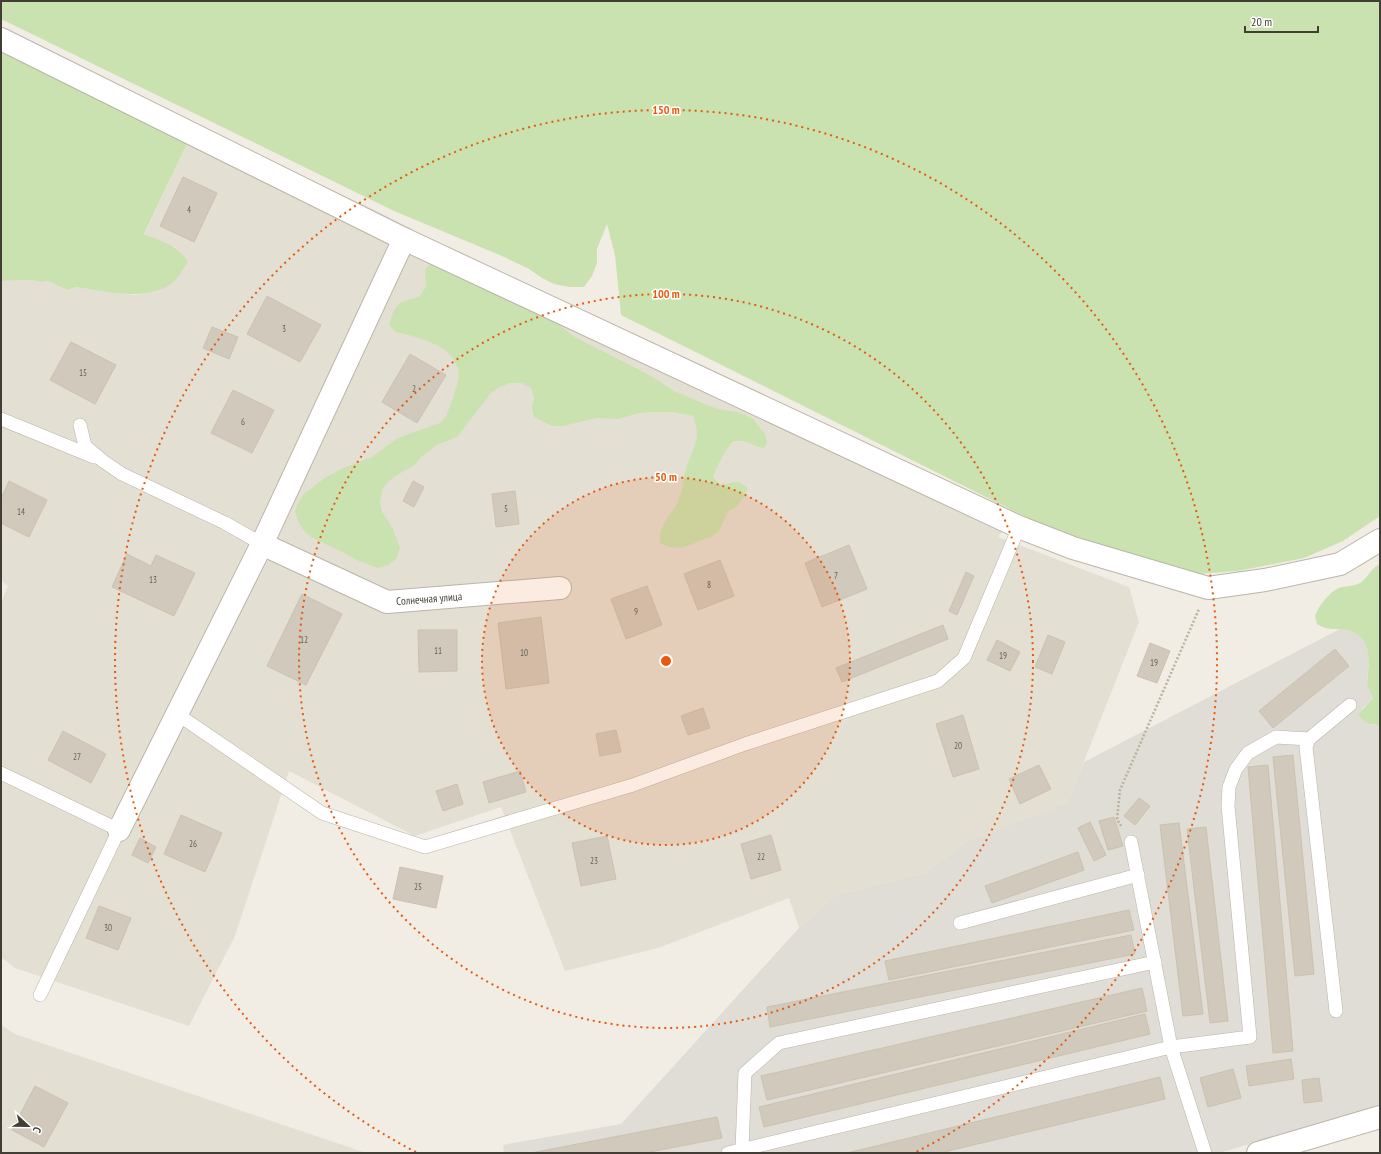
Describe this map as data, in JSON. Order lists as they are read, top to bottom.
{
  "streets": {
    "street": ["Солнечная улица"]
  },
  "house_numbers": [
    "4",
    "3",
    "15",
    "2",
    "6",
    "5",
    "14",
    "7",
    "13",
    "8",
    "9",
    "12",
    "11",
    "10",
    "19",
    "19",
    "20",
    "27",
    "26",
    "22",
    "23",
    "25",
    "30"
  ],
  "scale_bar": "20 m",
  "north": "right",
  "rings": ["150 m", "100 m", "50 m"]
}
